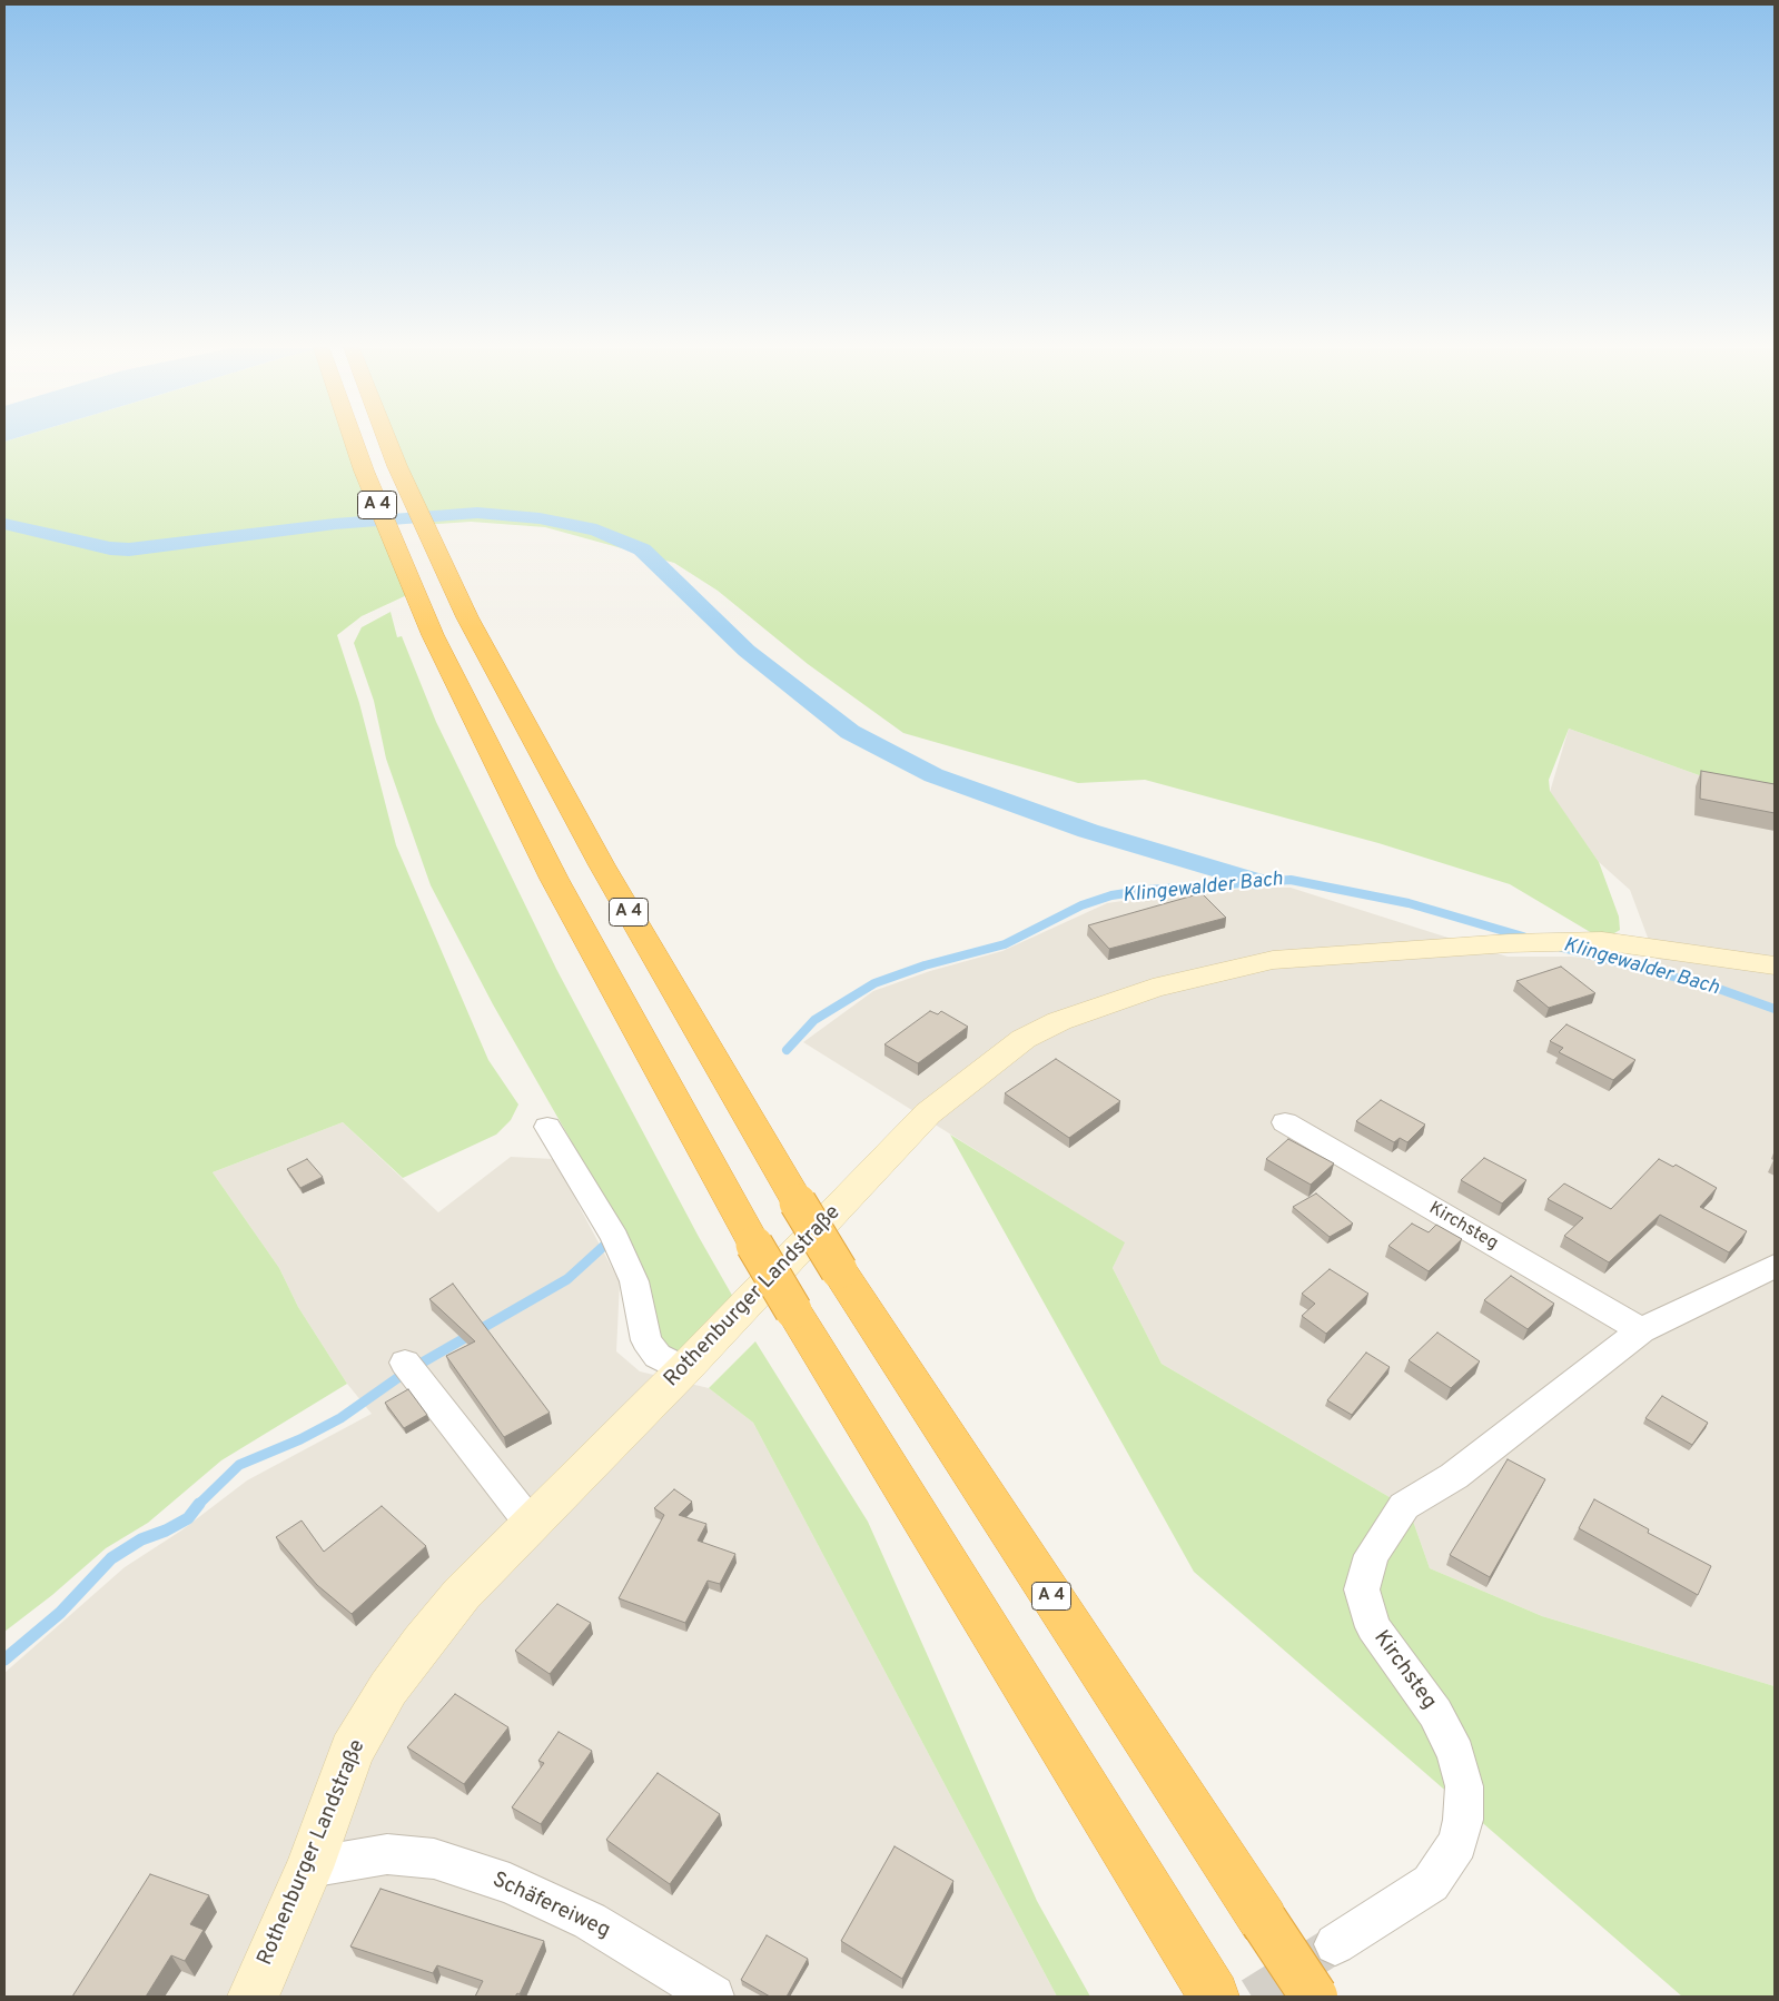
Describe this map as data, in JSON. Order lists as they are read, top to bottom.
{
  "streets": {
    "highway": ["A 4"],
    "street": ["Kirchsteg", "Rothenburger Landstraße", "Schäfereiweg"]
  },
  "crossings": [
    ["Rothenburger Landstraße", "Schäfereiweg"]
  ],
  "water": ["Klingewalder Bach"]
}
